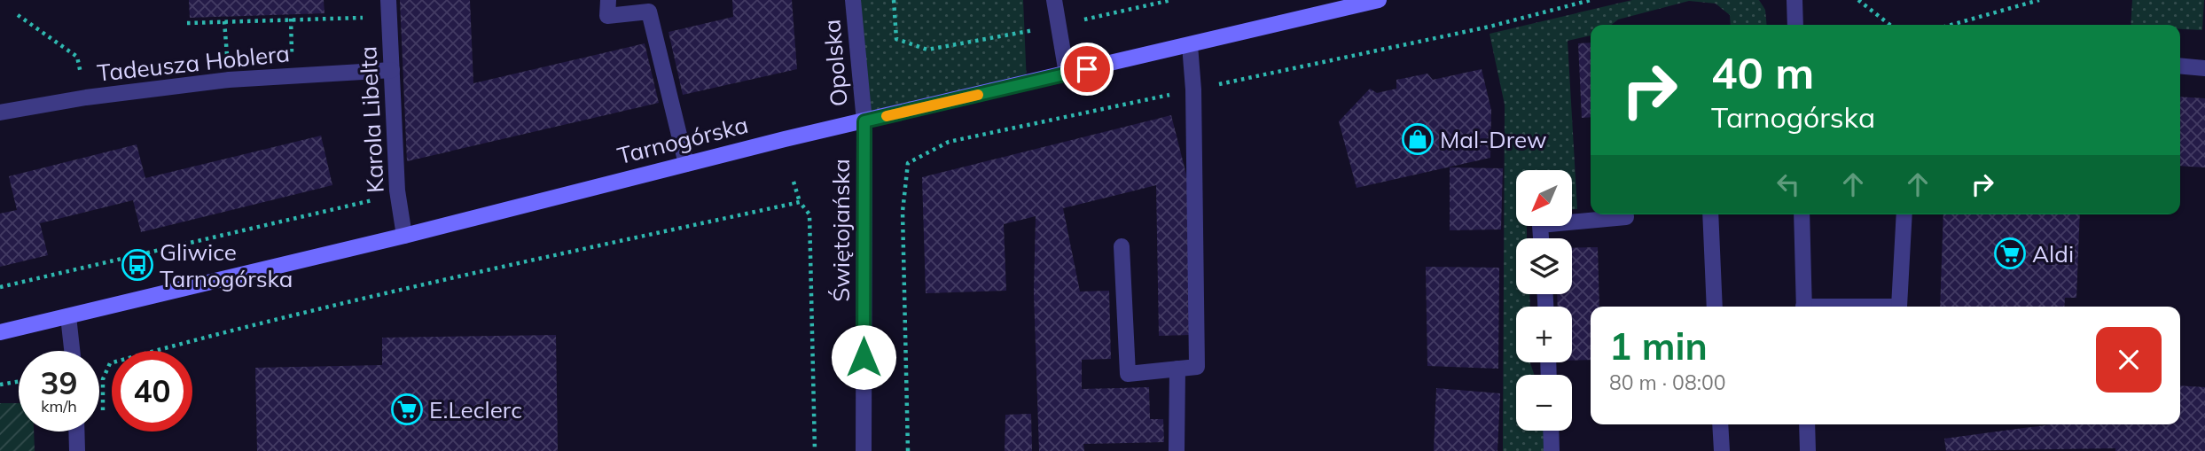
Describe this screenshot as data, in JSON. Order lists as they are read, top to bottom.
{
  "streets": {
    "main road": ["Tarnogórska"],
    "street": [
      "Tadeusza Hoblera",
      "Opolska",
      "Karola Libelta",
      "Świętojańska"
    ]
  },
  "crossings": [
    ["Tadeusza Hoblera", "Karola Libelta"],
    ["Opolska", "Tarnogórska"],
    ["Opolska", "Świętojańska"],
    ["Karola Libelta", "Tarnogórska"],
    ["Tarnogórska", "Świętojańska"]
  ],
  "places": {
    "shop": ["Mal-Drew"],
    "supermarket": ["Aldi", "E.Leclerc"],
    "bus stop": ["Gliwice Tarnogórska"]
  },
  "north": "bottom left",
  "page": {
    "turn": ["40 m", "Tarnogórska"],
    "map_buttons": ["+", "−"],
    "heading": ["1 min", "80 m · 08:00"],
    "speed": "39 km/h",
    "limit": "40"
  }
}
